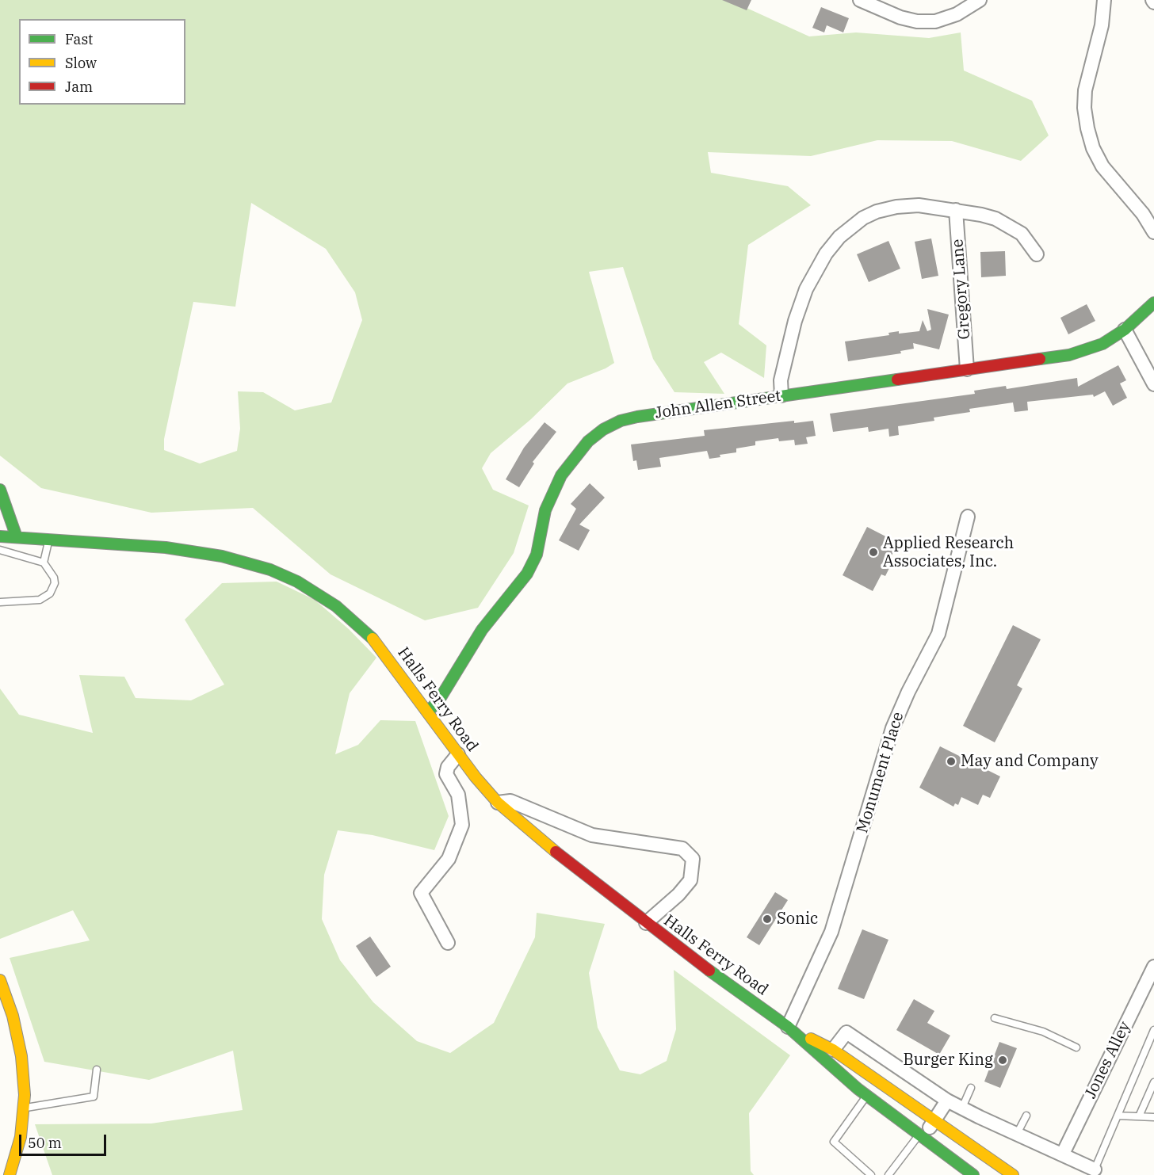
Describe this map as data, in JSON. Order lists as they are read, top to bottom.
{
  "streets": {
    "street": [
      "Gregory Lane",
      "John Allen Street",
      "Halls Ferry Road",
      "Monument Place",
      "Jones Alley"
    ]
  },
  "crossings": [
    ["Gregory Lane", "John Allen Street"],
    ["John Allen Street", "Halls Ferry Road"],
    ["Halls Ferry Road", "Monument Place"]
  ],
  "places": [
    "Applied Research Associates, Inc.",
    "May and Company",
    "Sonic",
    "Burger King"
  ],
  "legend": ["Fast", "Slow", "Jam"],
  "scale_bar": "50 m"
}
